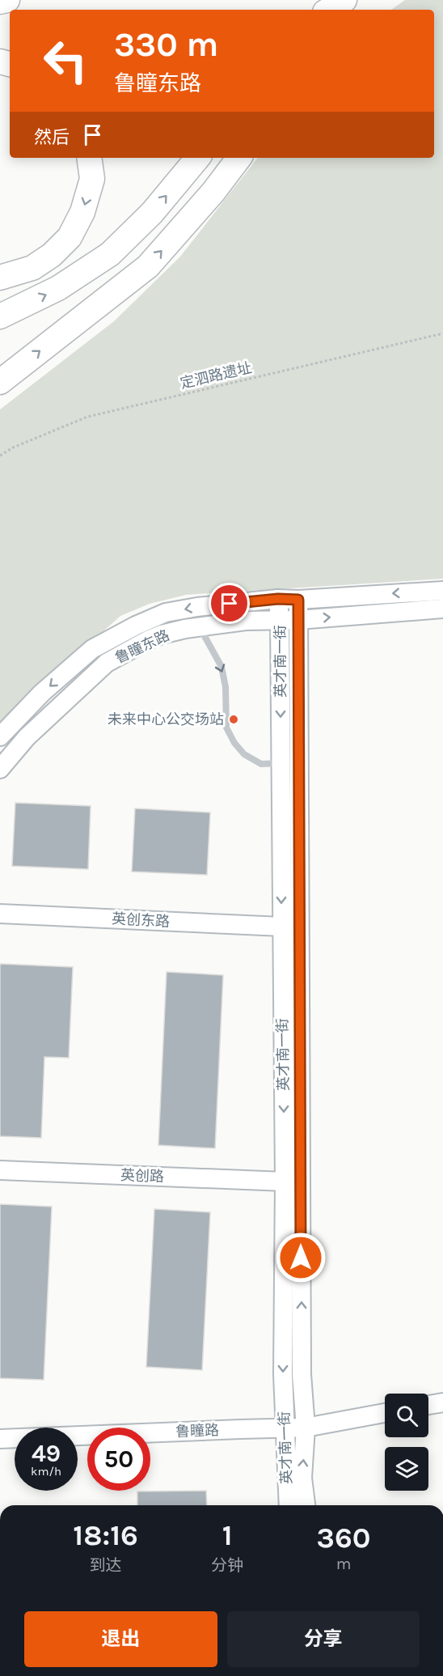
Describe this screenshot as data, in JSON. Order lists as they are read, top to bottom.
{
  "streets": {
    "main road": [
      "鲁瞳东路",
      "英才南一街",
      "英创东路",
      "英创路",
      "鲁瞳路"
    ],
    "path": ["定泗路遗址"]
  },
  "crossings": [
    ["鲁瞳东路", "英才南一街"],
    ["英才南一街", "英创东路"],
    ["英才南一街", "英创路"],
    ["英才南一街", "鲁瞳路"]
  ],
  "places": ["未来中心公交场站"],
  "page": {
    "turn": ["330 m", "鲁瞳东路"],
    "then": "然后",
    "speed": "49 km/h",
    "limit": "50",
    "eta": [
      "18:16",
      "到达",
      "1",
      "分钟",
      "360",
      "m"
    ],
    "buttons": ["退出", "分享"]
  }
}
